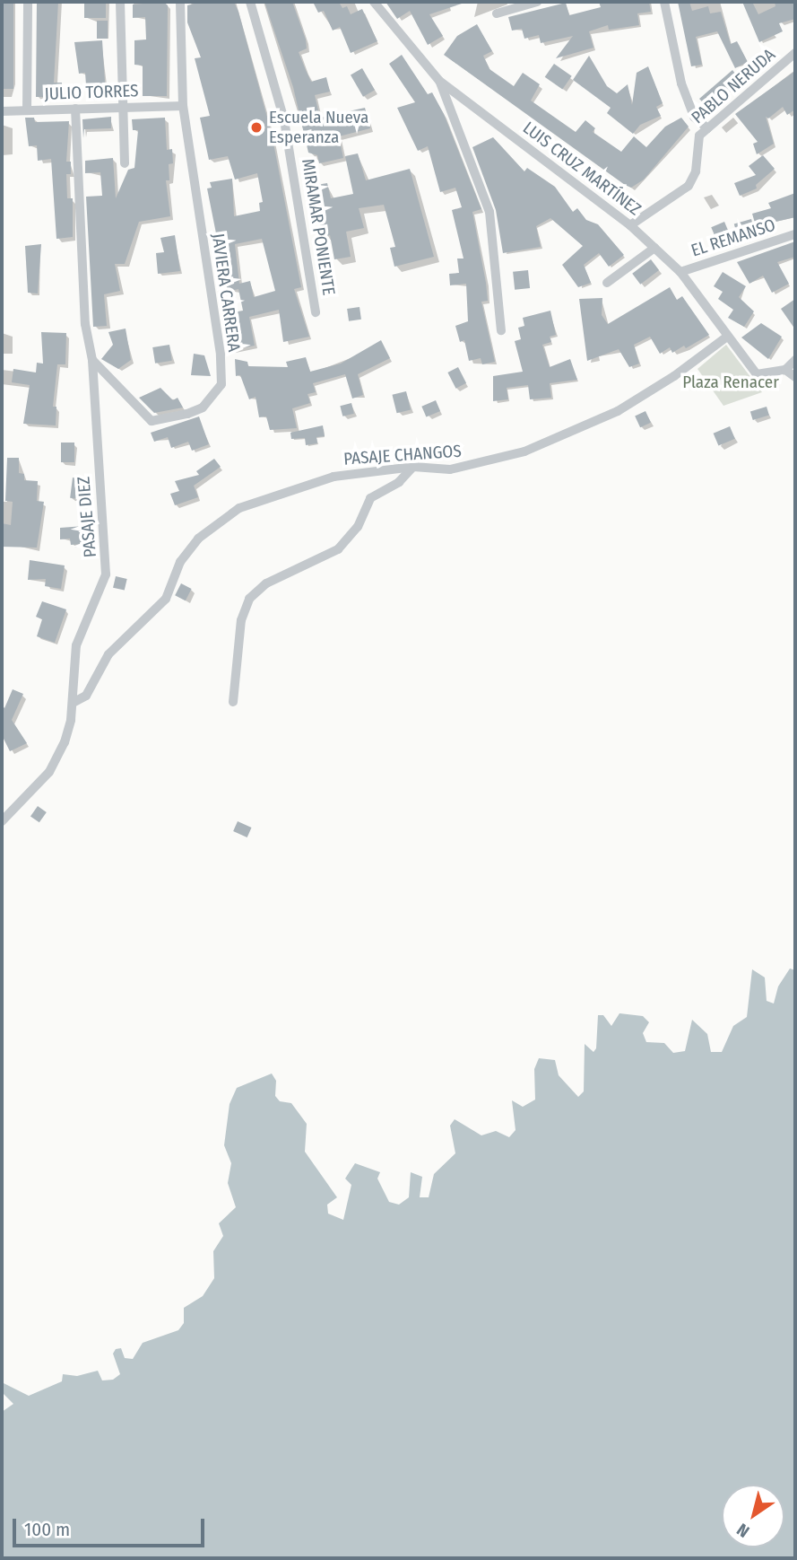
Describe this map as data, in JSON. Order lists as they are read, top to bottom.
{
  "streets": {
    "street": [
      "PABLO NERUDA",
      "JULIO TORRES",
      "LUIS CRUZ MARTÍNEZ",
      "MIRAMAR PONIENTE",
      "EL REMANSO",
      "JAVIERA CARRERA",
      "PASAJE CHANGOS",
      "PASAJE DIEZ"
    ]
  },
  "crossings": [
    ["PABLO NERUDA", "LUIS CRUZ MARTÍNEZ"],
    ["JULIO TORRES", "JAVIERA CARRERA"],
    ["LUIS CRUZ MARTÍNEZ", "EL REMANSO"],
    ["LUIS CRUZ MARTÍNEZ", "PASAJE CHANGOS"],
    ["JAVIERA CARRERA", "PASAJE DIEZ"],
    ["PASAJE CHANGOS", "PASAJE DIEZ"]
  ],
  "parks": ["Plaza Renacer"],
  "places": ["Escuela Nueva Esperanza"],
  "scale_bar": "100 m",
  "north": "bottom left"
}
